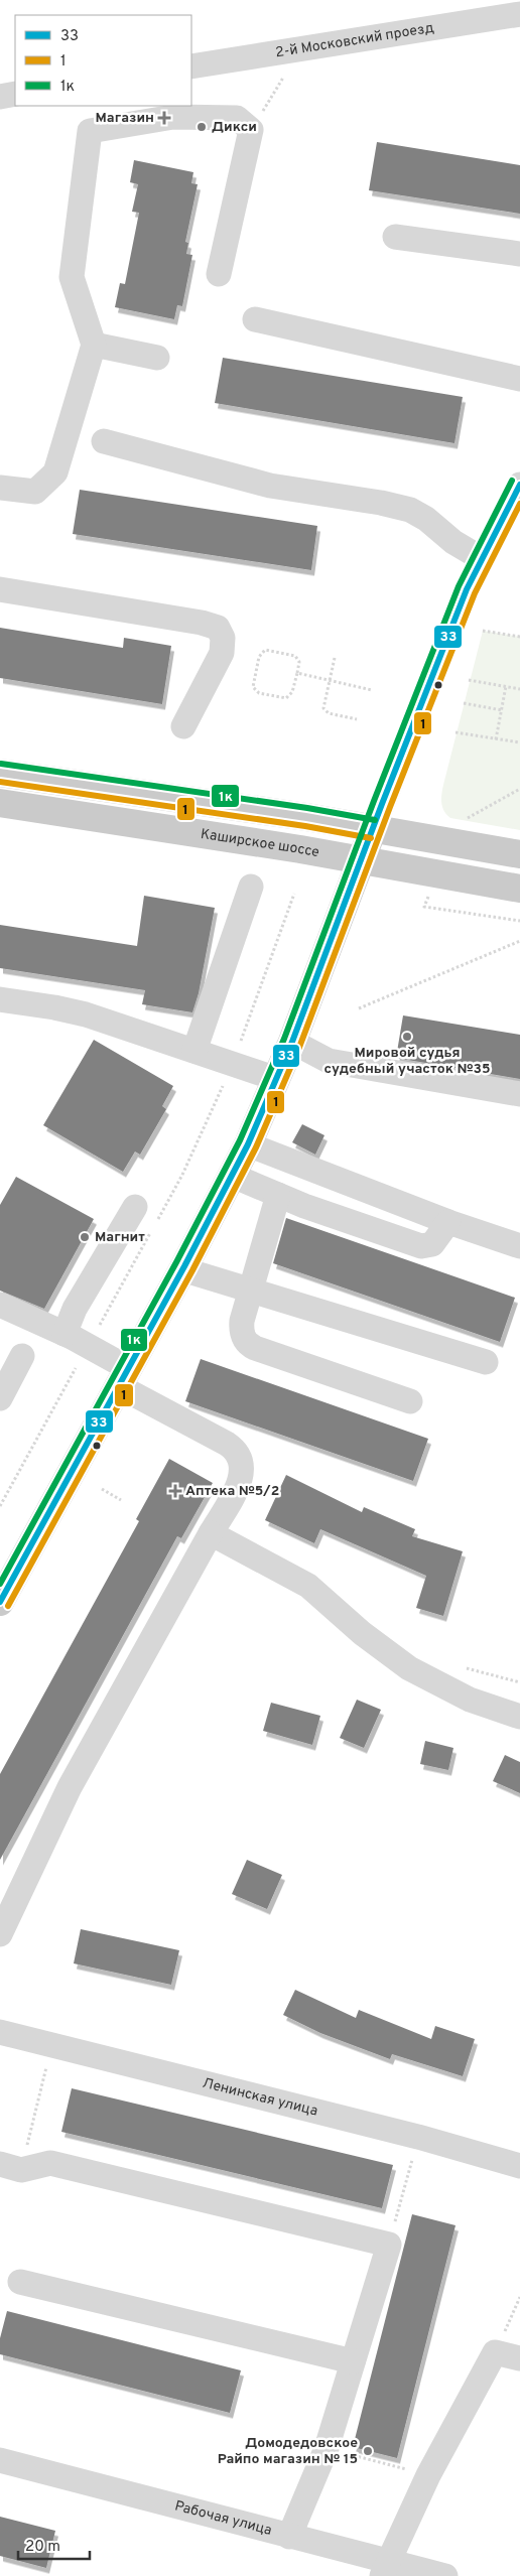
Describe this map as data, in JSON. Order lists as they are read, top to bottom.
{
  "streets": {
    "main road": ["Каширское шоссе"],
    "street": ["2-й Московский проезд", "Ленинская улица", "Рабочая улица"]
  },
  "places": {
    "health": ["Магазин", "Аптека №5/2"],
    "other": [
      "Дикси",
      "Мировой судья судебный участок №35",
      "Магнит",
      "Домодедовское Райпо магазин № 15"
    ]
  },
  "lines": ["transit line 1к", "transit line 33", "transit line 1"],
  "legend": ["33", "1", "1к"],
  "scale_bar": "20 m"
}
